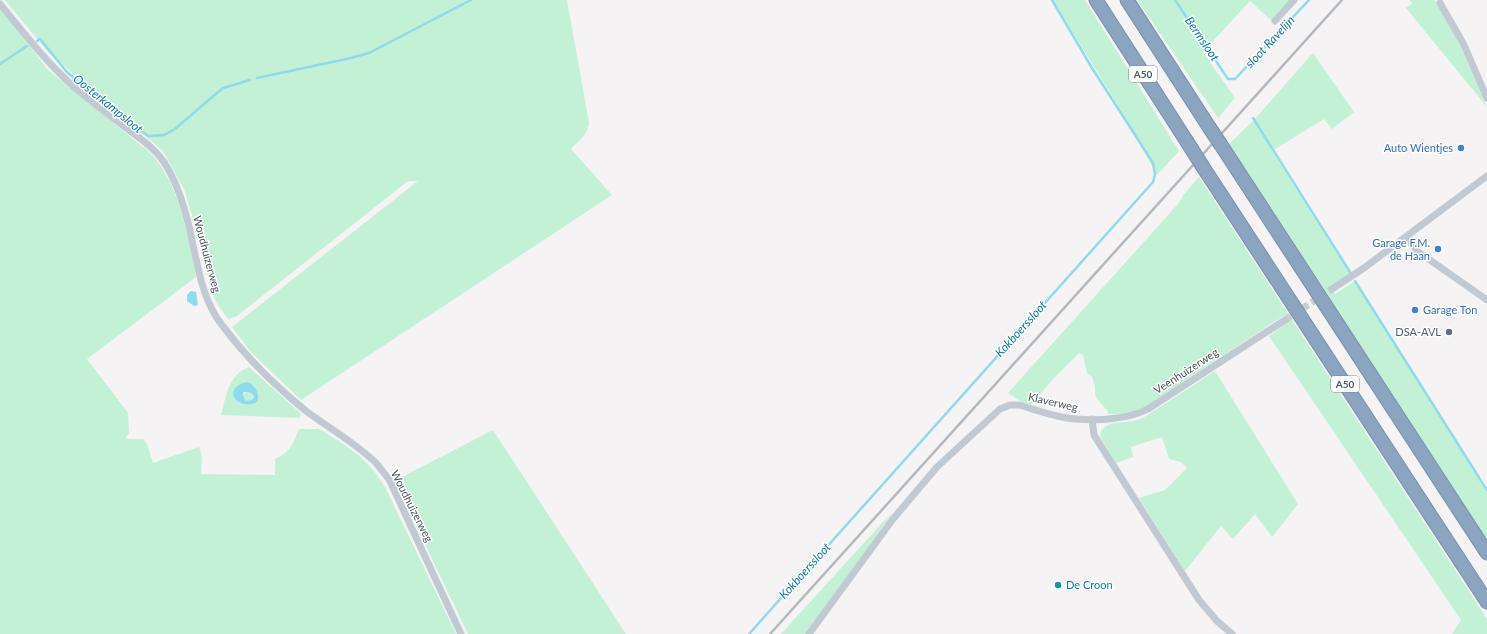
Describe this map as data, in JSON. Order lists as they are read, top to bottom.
{
  "streets": {
    "highway": ["A50"],
    "street": ["Woudhuizerweg", "Veenhuizerweg", "Klaverweg"]
  },
  "crossings": [
    ["Veenhuizerweg", "Klaverweg"]
  ],
  "water": [
    "Bermsloot",
    "sloot Ravelijn",
    "Oosterkampsloot",
    "Kokboerssloot"
  ],
  "places": [
    "Auto Wientjes",
    "Garage F.M. de Haan",
    "Garage Ton",
    "DSA-AVL",
    "De Croon"
  ]
}
